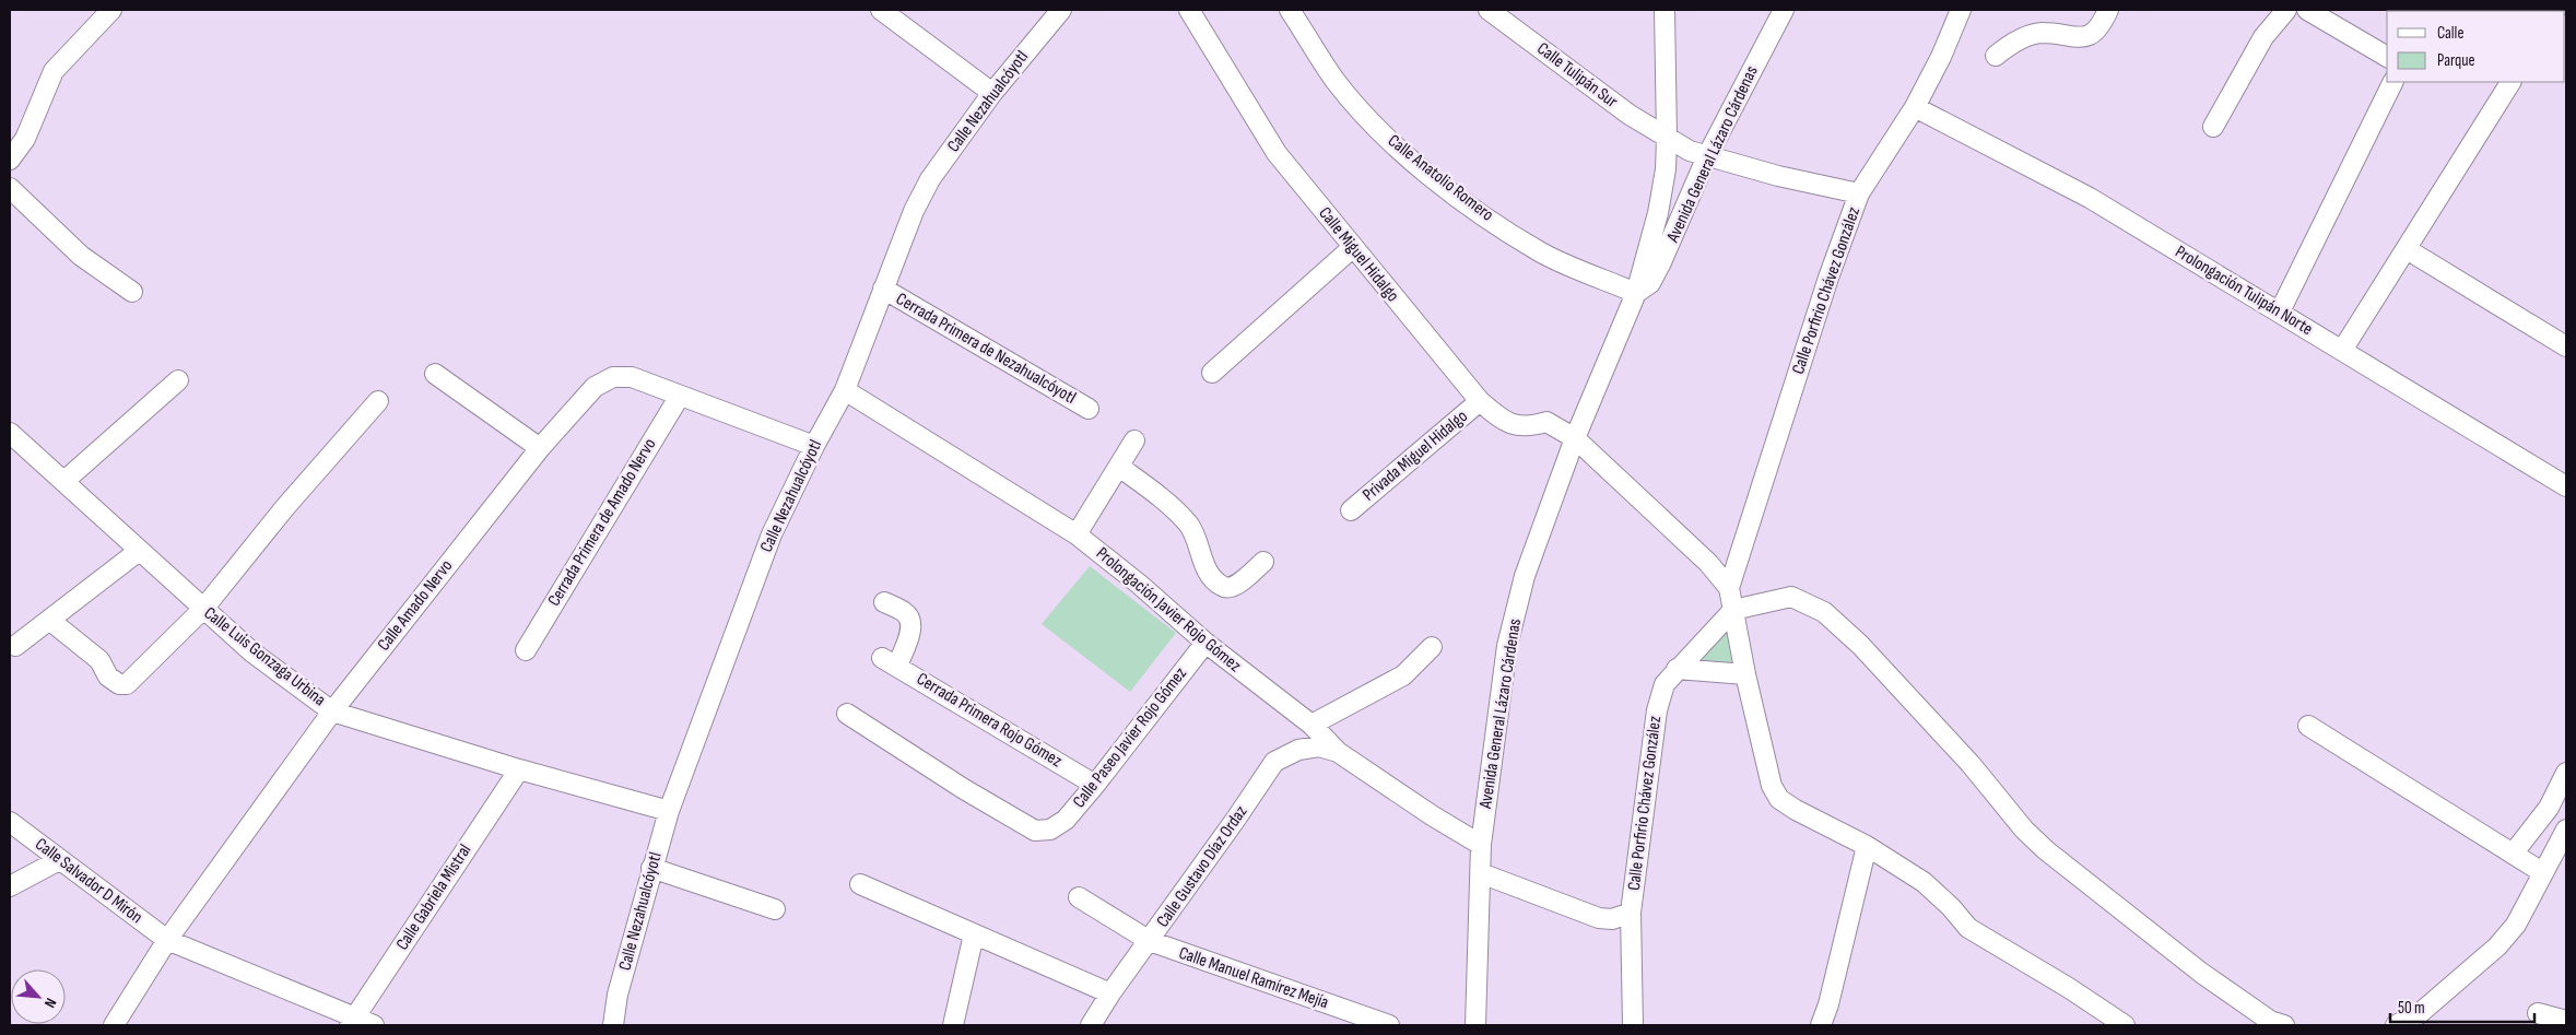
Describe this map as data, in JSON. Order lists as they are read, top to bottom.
{
  "streets": {
    "street": [
      "Calle Tulipán Sur",
      "Calle Nezahualcóyotl",
      "Avenida General Lázaro Cárdenas",
      "Calle Anatolio Romero",
      "Calle Miguel Hidalgo",
      "Calle Porfirio Chávez González",
      "Prolongación Tulipán Norte",
      "Cerrada Primera de Nezahualcóyotl",
      "Privada Miguel Hidalgo",
      "Cerrada Primera de Amado Nervo",
      "Calle Amado Nervo",
      "Prolongación Javier Rojo Gómez",
      "Calle Luis Gonzaga Urbina",
      "Cerrada Primera Rojo Gómez",
      "Calle Paseo Javier Rojo Gómez",
      "Calle Gustavo Díaz Ordaz",
      "Calle Salvador D Mirón",
      "Calle Gabriela Mistral",
      "Calle Manuel Ramírez Mejía"
    ]
  },
  "crossings": [
    ["Calle Tulipán Sur", "Avenida General Lázaro Cárdenas"],
    ["Calle Tulipán Sur", "Calle Porfirio Chávez González"],
    ["Calle Nezahualcóyotl", "Cerrada Primera de Nezahualcóyotl"],
    ["Calle Nezahualcóyotl", "Calle Amado Nervo"],
    ["Calle Nezahualcóyotl", "Prolongación Javier Rojo Gómez"],
    ["Calle Nezahualcóyotl", "Calle Luis Gonzaga Urbina"],
    ["Avenida General Lázaro Cárdenas", "Calle Anatolio Romero"],
    ["Avenida General Lázaro Cárdenas", "Calle Miguel Hidalgo"],
    ["Avenida General Lázaro Cárdenas", "Prolongación Javier Rojo Gómez"],
    ["Calle Miguel Hidalgo", "Calle Porfirio Chávez González"],
    ["Calle Miguel Hidalgo", "Privada Miguel Hidalgo"],
    ["Calle Porfirio Chávez González", "Prolongación Tulipán Norte"],
    ["Cerrada Primera de Amado Nervo", "Calle Amado Nervo"],
    ["Calle Amado Nervo", "Calle Luis Gonzaga Urbina"],
    ["Calle Amado Nervo", "Calle Salvador D Mirón"],
    ["Prolongación Javier Rojo Gómez", "Calle Paseo Javier Rojo Gómez"],
    ["Prolongación Javier Rojo Gómez", "Calle Gustavo Díaz Ordaz"],
    ["Calle Luis Gonzaga Urbina", "Calle Gabriela Mistral"],
    ["Cerrada Primera Rojo Gómez", "Calle Paseo Javier Rojo Gómez"],
    ["Calle Gustavo Díaz Ordaz", "Calle Manuel Ramírez Mejía"],
    ["Calle Salvador D Mirón", "Calle Gabriela Mistral"]
  ],
  "legend": ["Calle", "Parque"],
  "scale_bar": "50 m",
  "north": "bottom right"
}
